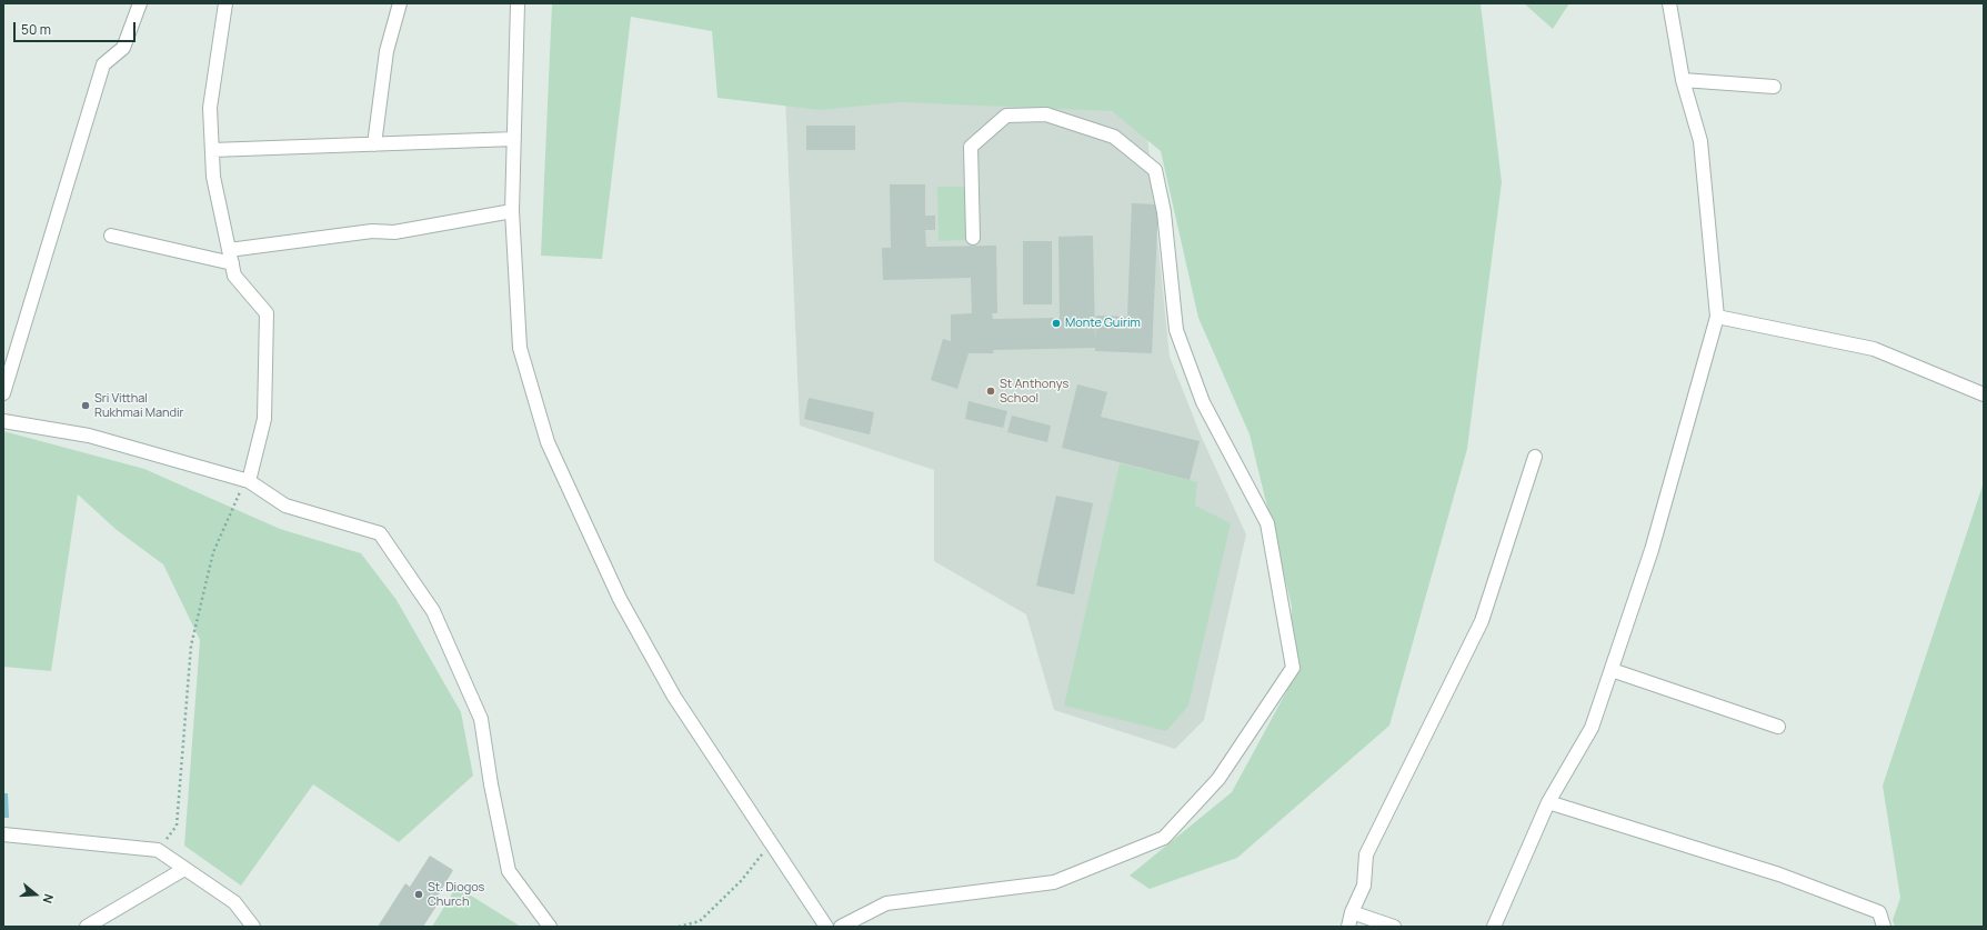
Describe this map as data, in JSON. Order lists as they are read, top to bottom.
{
  "places": [
    "Monte Guirim",
    "St Anthonys School",
    "Sri Vitthal Rukhmai Mandir",
    "St. Diogos Church"
  ],
  "scale_bar": "50 m",
  "north": "right"
}
